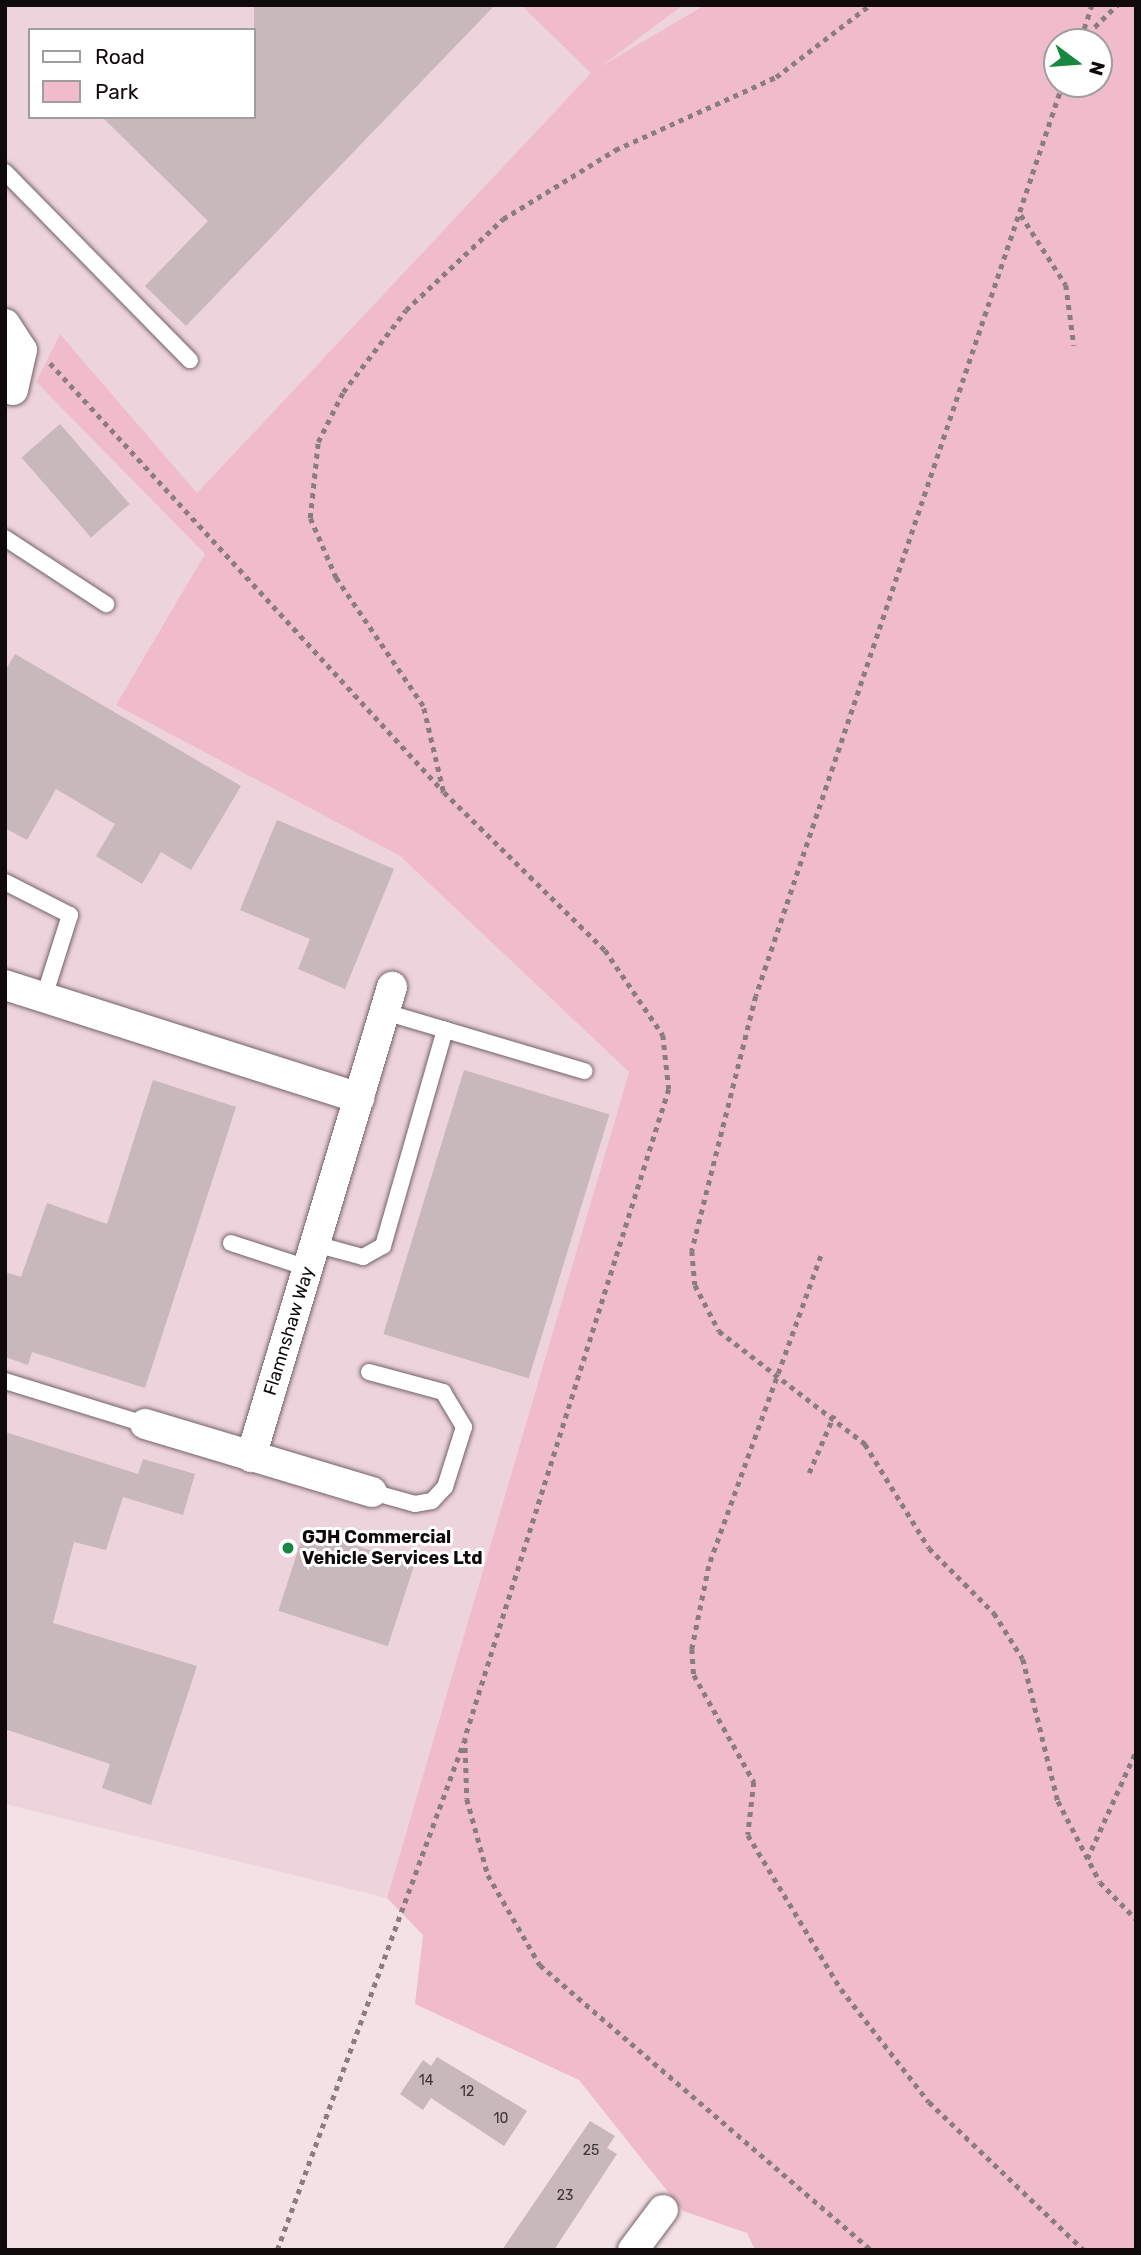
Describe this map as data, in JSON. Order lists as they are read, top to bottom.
{
  "streets": {
    "street": ["Flamnshaw Way"]
  },
  "places": ["GJH Commercial Vehicle Services Ltd"],
  "house_numbers": [
    "14",
    "12",
    "10",
    "25",
    "23"
  ],
  "legend": ["Road", "Park"],
  "north": "right"
}
